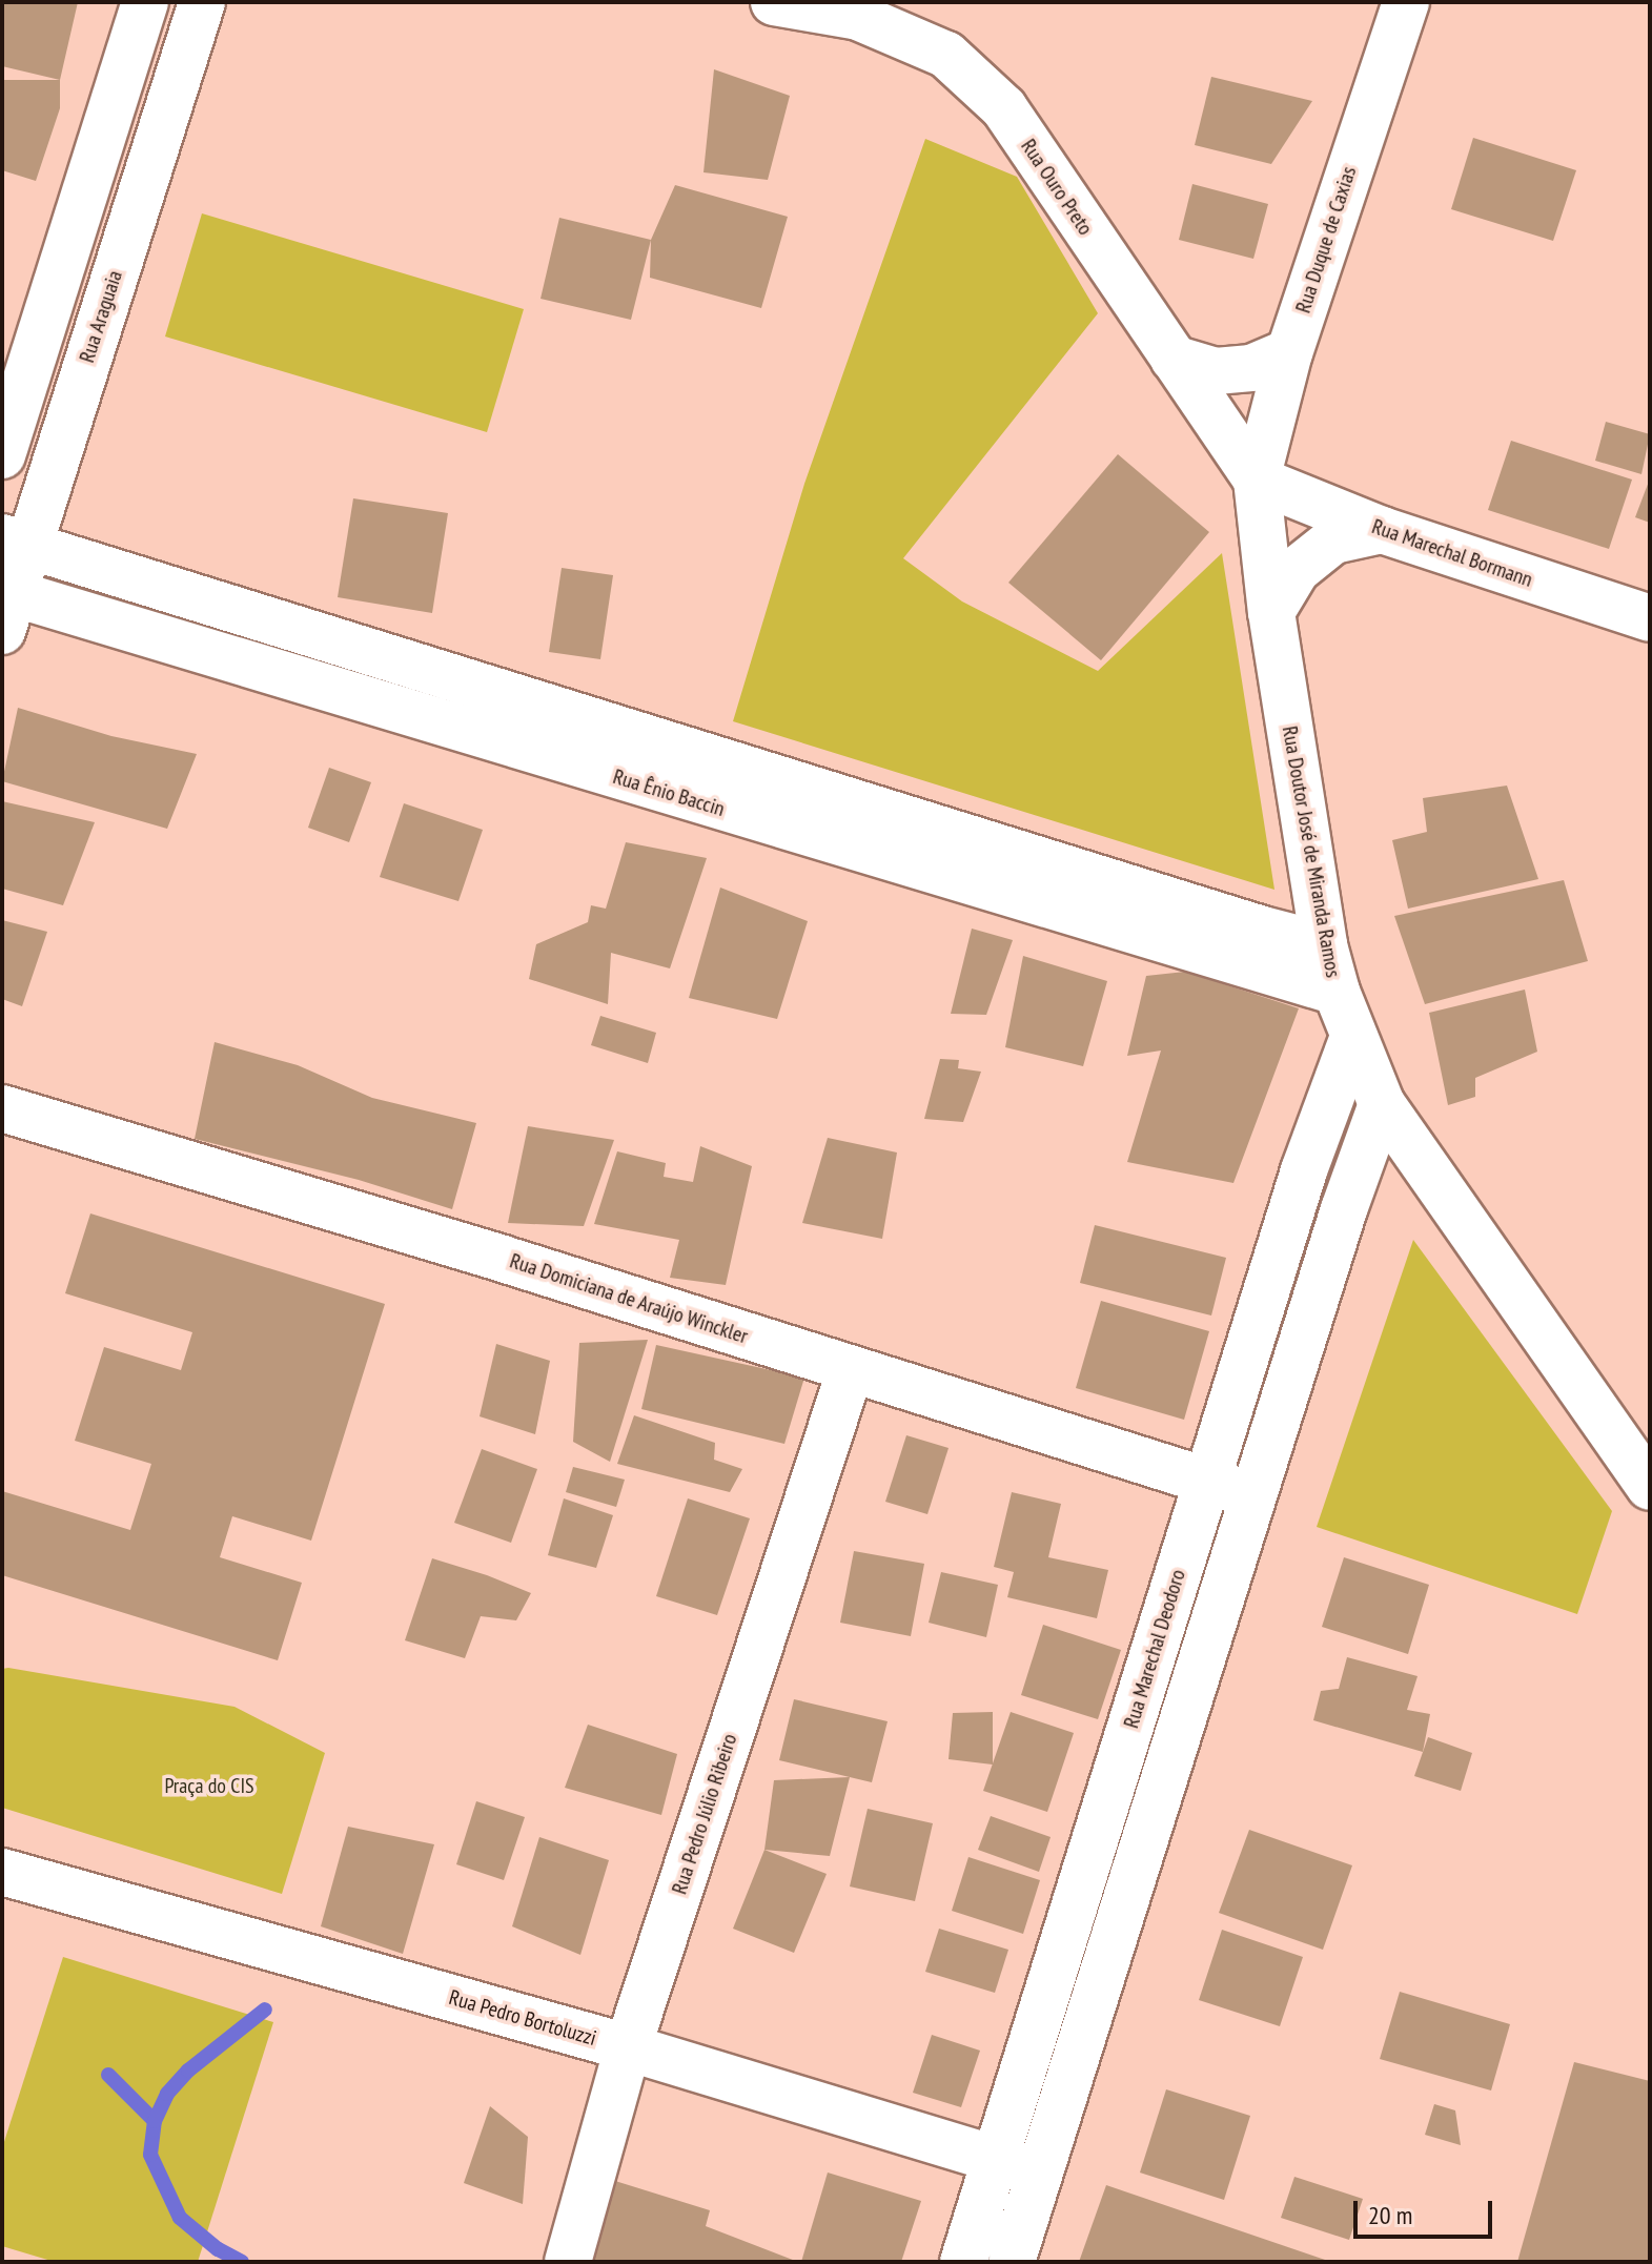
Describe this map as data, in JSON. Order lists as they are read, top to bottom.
{
  "streets": {
    "street": [
      "Rua Ouro Preto",
      "Rua Duque de Caxias",
      "Rua Araguaia",
      "Rua Marechal Bormann",
      "Rua Ênio Baccin",
      "Rua Doutor José de Miranda Ramos",
      "Rua Domiciana de Araújo Winckler",
      "Rua Marechal Deodoro",
      "Rua Pedro Júlio Ribeiro",
      "Rua Pedro Bortoluzzi"
    ]
  },
  "crossings": [
    ["Rua Ouro Preto", "Rua Duque de Caxias"],
    ["Rua Ouro Preto", "Rua Marechal Bormann"],
    ["Rua Ouro Preto", "Rua Doutor José de Miranda Ramos"],
    ["Rua Duque de Caxias", "Rua Marechal Bormann"],
    ["Rua Duque de Caxias", "Rua Doutor José de Miranda Ramos"],
    ["Rua Araguaia", "Rua Ênio Baccin"],
    ["Rua Marechal Bormann", "Rua Doutor José de Miranda Ramos"],
    ["Rua Ênio Baccin", "Rua Doutor José de Miranda Ramos"],
    ["Rua Doutor José de Miranda Ramos", "Rua Marechal Deodoro"],
    ["Rua Domiciana de Araújo Winckler", "Rua Marechal Deodoro"],
    ["Rua Domiciana de Araújo Winckler", "Rua Pedro Júlio Ribeiro"],
    ["Rua Marechal Deodoro", "Rua Pedro Bortoluzzi"],
    ["Rua Pedro Júlio Ribeiro", "Rua Pedro Bortoluzzi"]
  ],
  "parks": ["Praça do CIS"],
  "scale_bar": "20 m"
}
